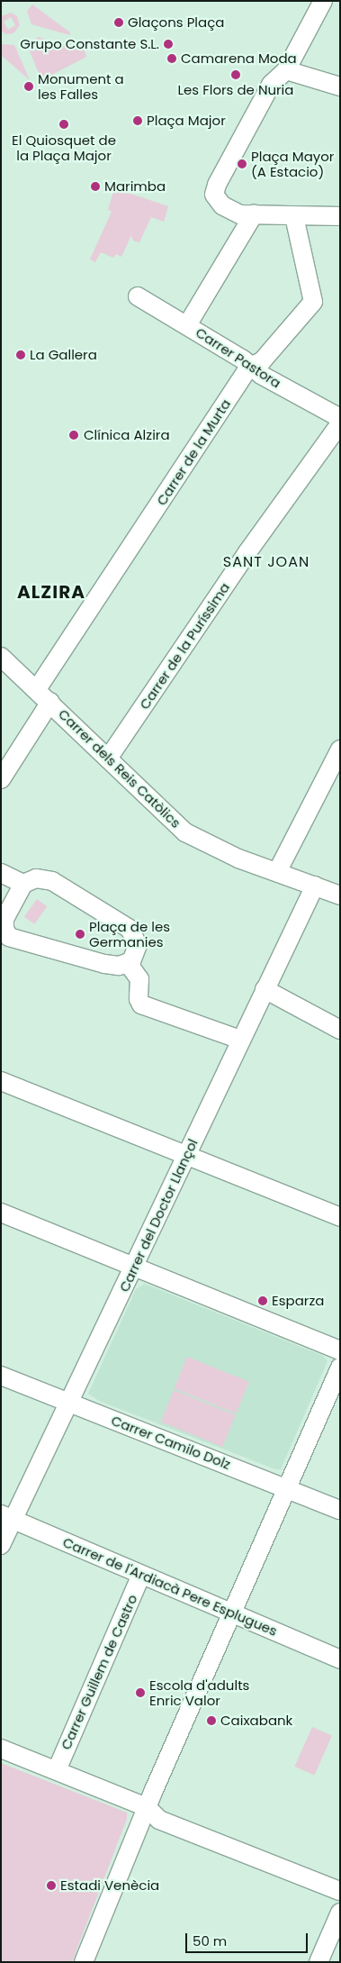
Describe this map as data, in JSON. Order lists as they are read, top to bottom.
{
  "streets": {
    "street": [
      "Carrer Pastora",
      "Carrer de la Murta",
      "Carrer de la Puríssima",
      "Carrer dels Reis Catòlics",
      "Carrer del Doctor Llançol",
      "Carrer Camilo Dolz",
      "Carrer de l'Ardiacà Pere Esplugues",
      "Carrer Guillem de Castro"
    ]
  },
  "crossings": [
    ["Carrer Pastora", "Carrer de la Murta"],
    ["Carrer de la Murta", "Carrer dels Reis Catòlics"],
    ["Carrer de la Puríssima", "Carrer dels Reis Catòlics"],
    ["Carrer dels Reis Catòlics", "Carrer del Doctor Llançol"],
    ["Carrer del Doctor Llançol", "Carrer Camilo Dolz"],
    ["Carrer del Doctor Llançol", "Carrer de l'Ardiacà Pere Esplugues"],
    ["Carrer de l'Ardiacà Pere Esplugues", "Carrer Guillem de Castro"]
  ],
  "districts": ["SANT JOAN", "ALZIRA"],
  "places": [
    "Glaçons Plaça",
    "Grupo Constante S.L.",
    "Camarena Moda",
    "Les Flors de Nuria",
    "Monument a les Falles",
    "Plaça Major",
    "El Quiosquet de la Plaça Major",
    "Plaça Mayor (A Estacio)",
    "Marimba",
    "La Gallera",
    "Clínica Alzira",
    "Plaça de les Germanies",
    "Esparza",
    "Escola d'adults Enric Valor",
    "Caixabank",
    "Estadi Venècia"
  ],
  "scale_bar": "50 m"
}
